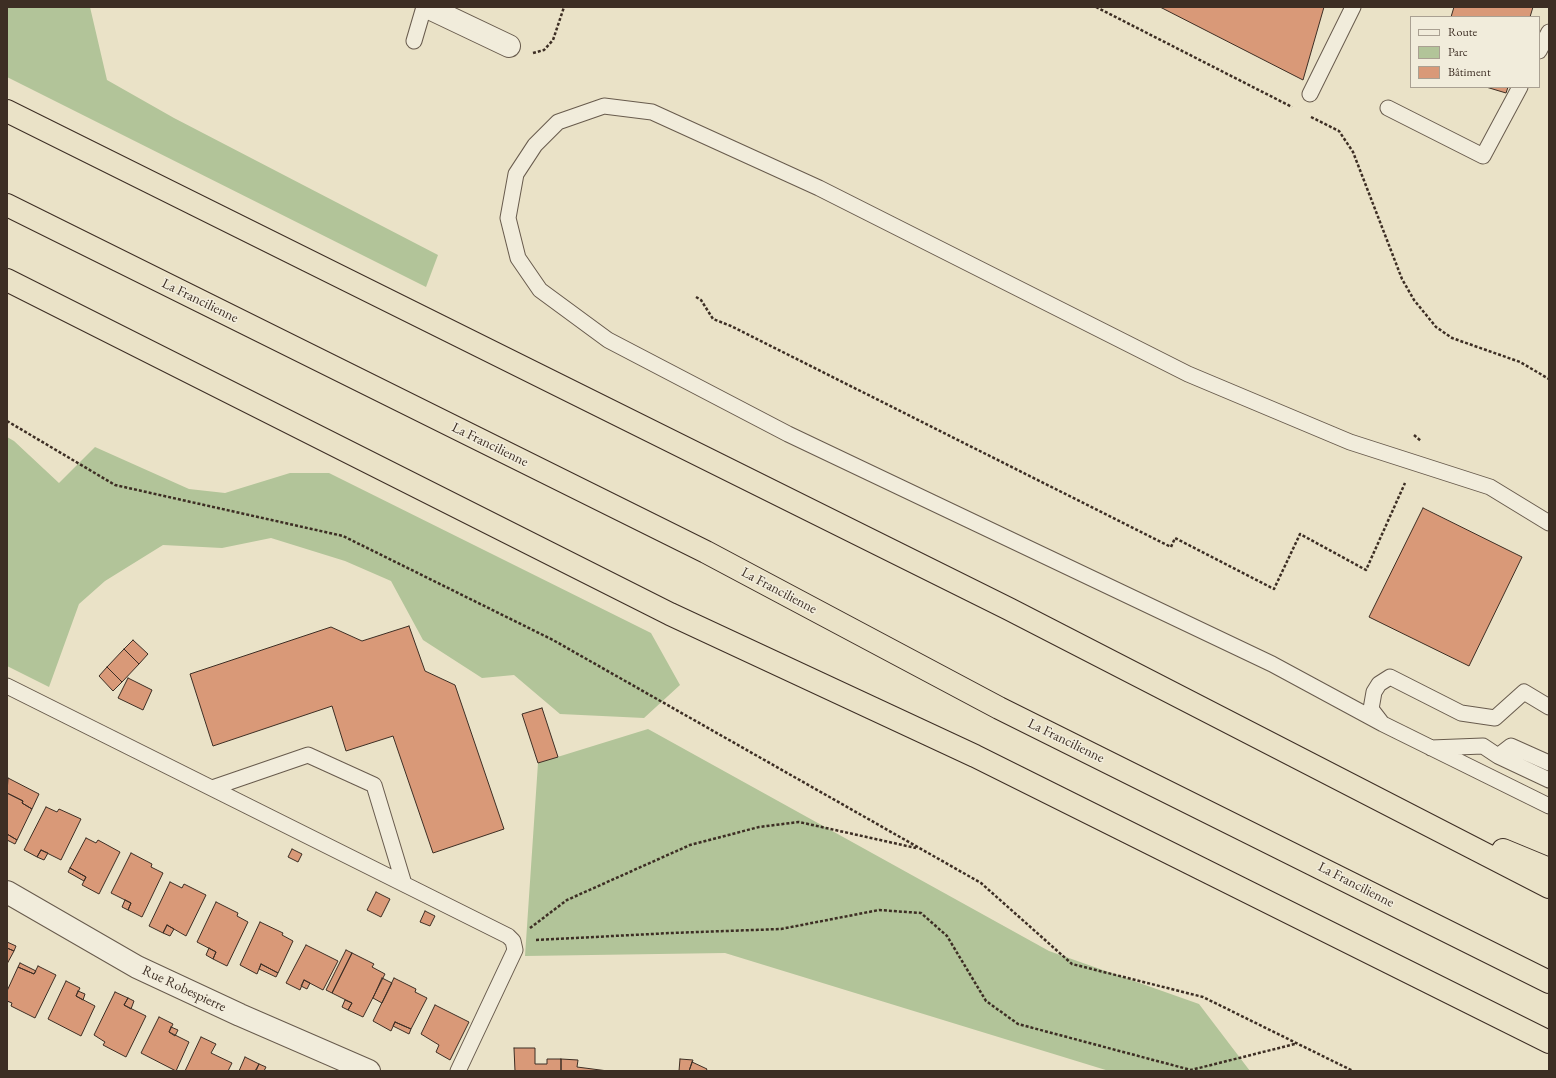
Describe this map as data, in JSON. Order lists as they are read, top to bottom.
{
  "streets": {
    "highway": ["La Francilienne"],
    "street": ["Rue Robespierre"]
  },
  "legend": ["Route", "Parc", "Bâtiment"]
}
